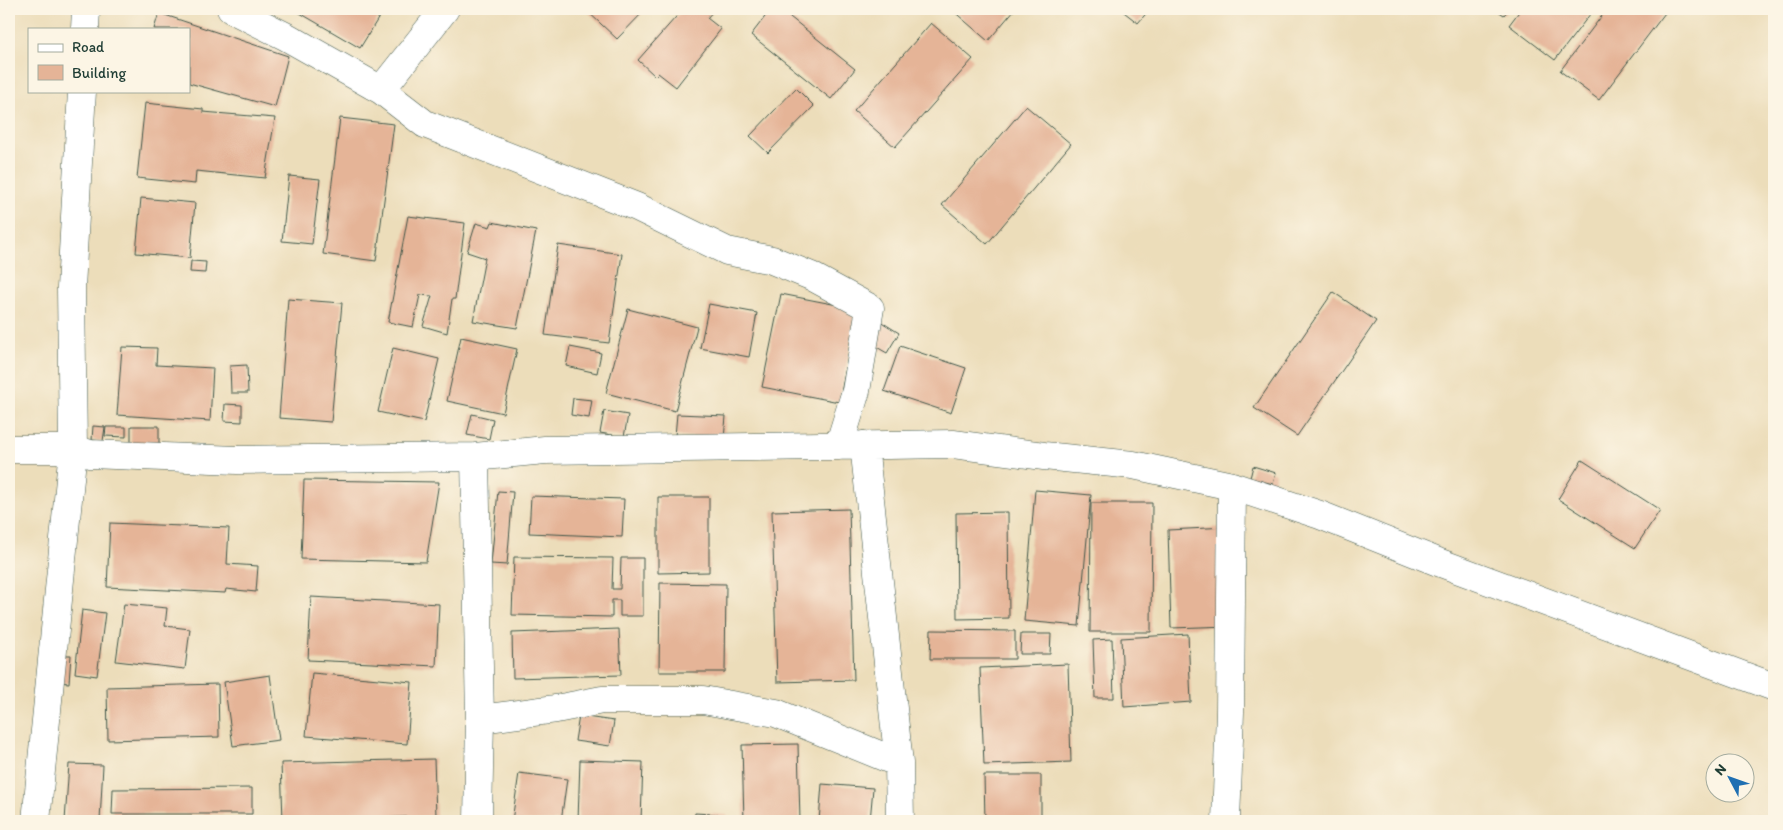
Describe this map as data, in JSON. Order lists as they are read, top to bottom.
{
  "legend": ["Road", "Building"],
  "north": "top left"
}
